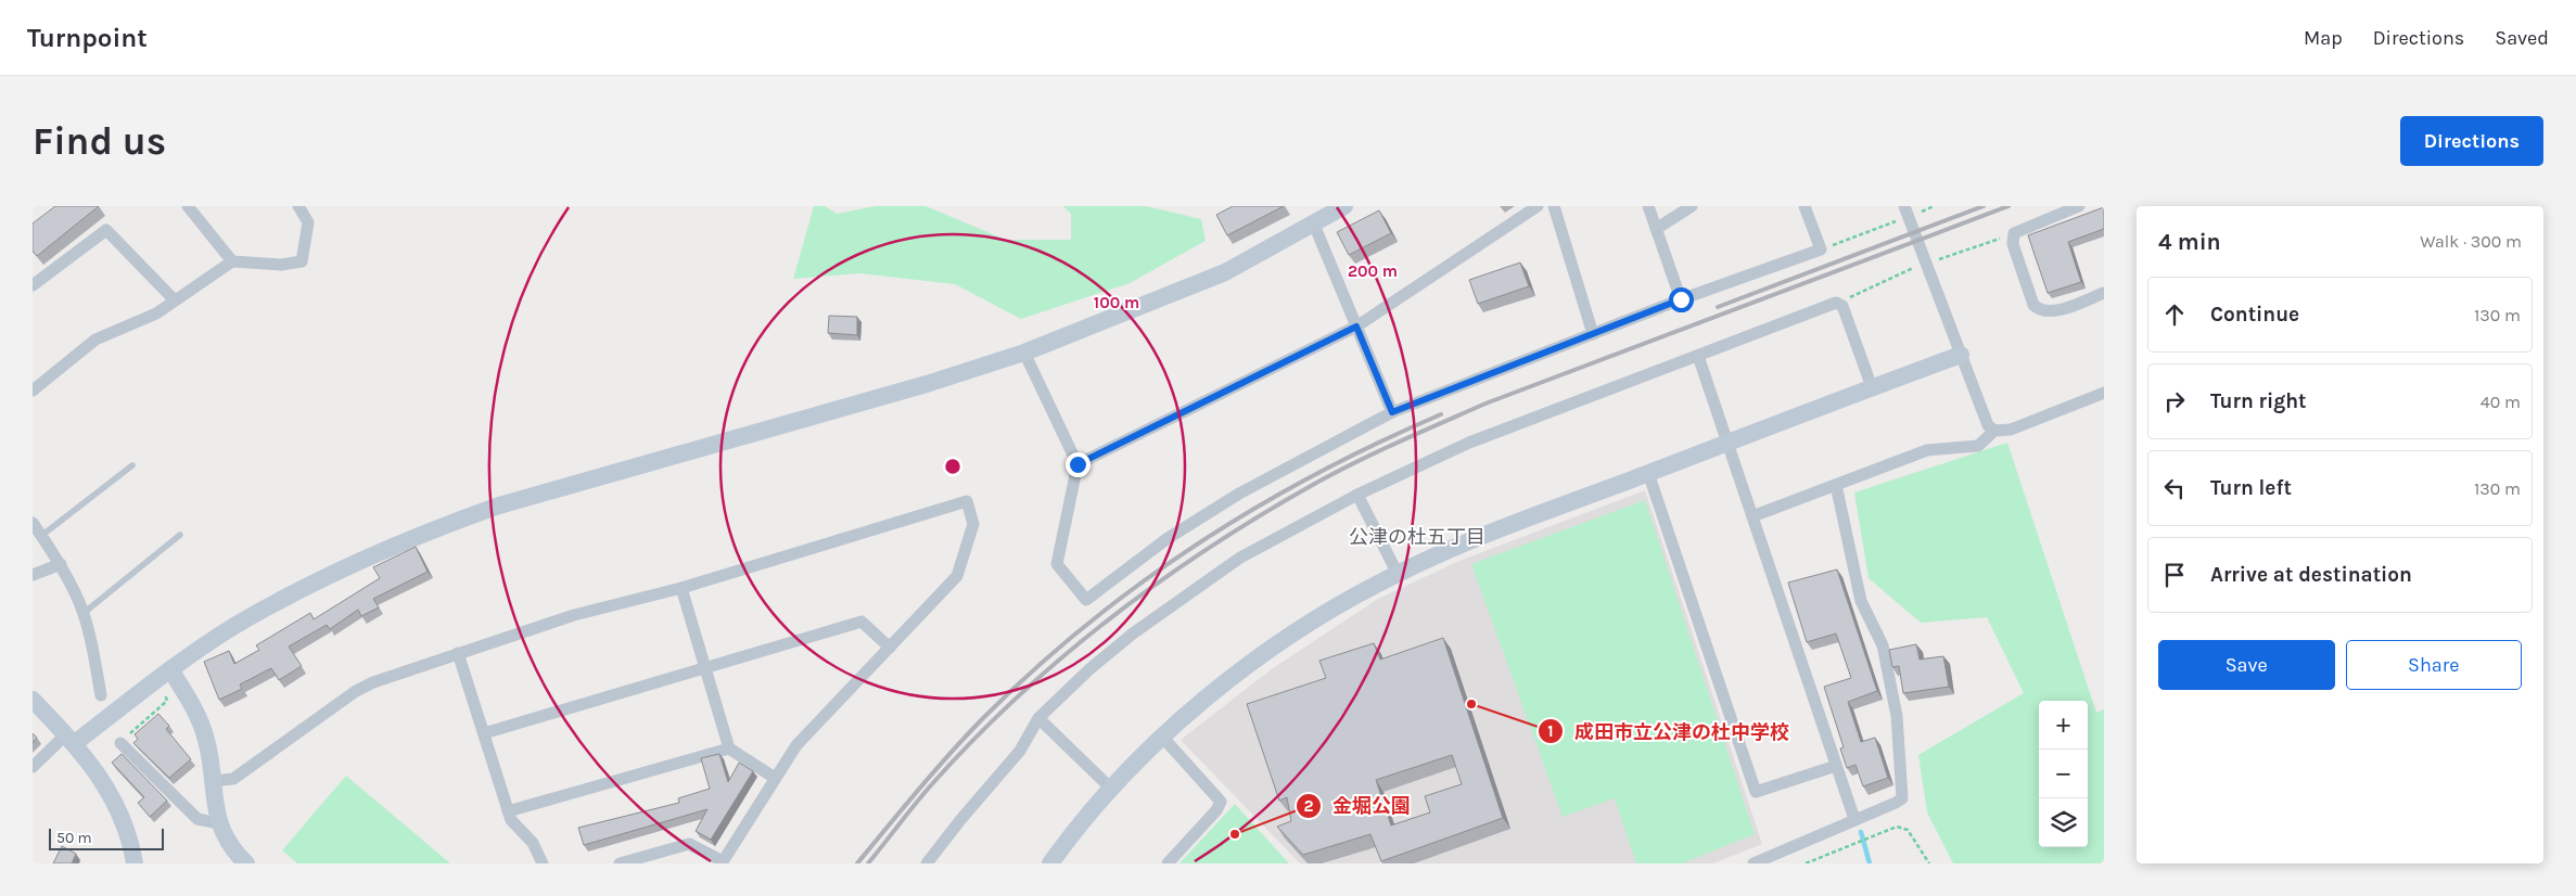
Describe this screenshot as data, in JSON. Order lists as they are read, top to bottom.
{
  "districts": ["公津の杜五丁目"],
  "places": ["成田市立公津の杜中学校", "金堀公園"],
  "scale_bar": "50 m",
  "page": {
    "header": "Turnpoint",
    "nav": ["Map", "Directions", "Saved"],
    "buttons": [
      "Directions",
      ["Save", "Share"]
    ],
    "title": "Find us",
    "heading": ["4 min", "Walk · 300 m"],
    "list": [
      ["Continue", "130 m"],
      ["Turn right", "40 m"],
      ["Turn left", "130 m"],
      "Arrive at destination"
    ],
    "map_buttons": ["+", "−"],
    "scale": "50 m"
  },
  "rings": ["200 m", "100 m"]
}
